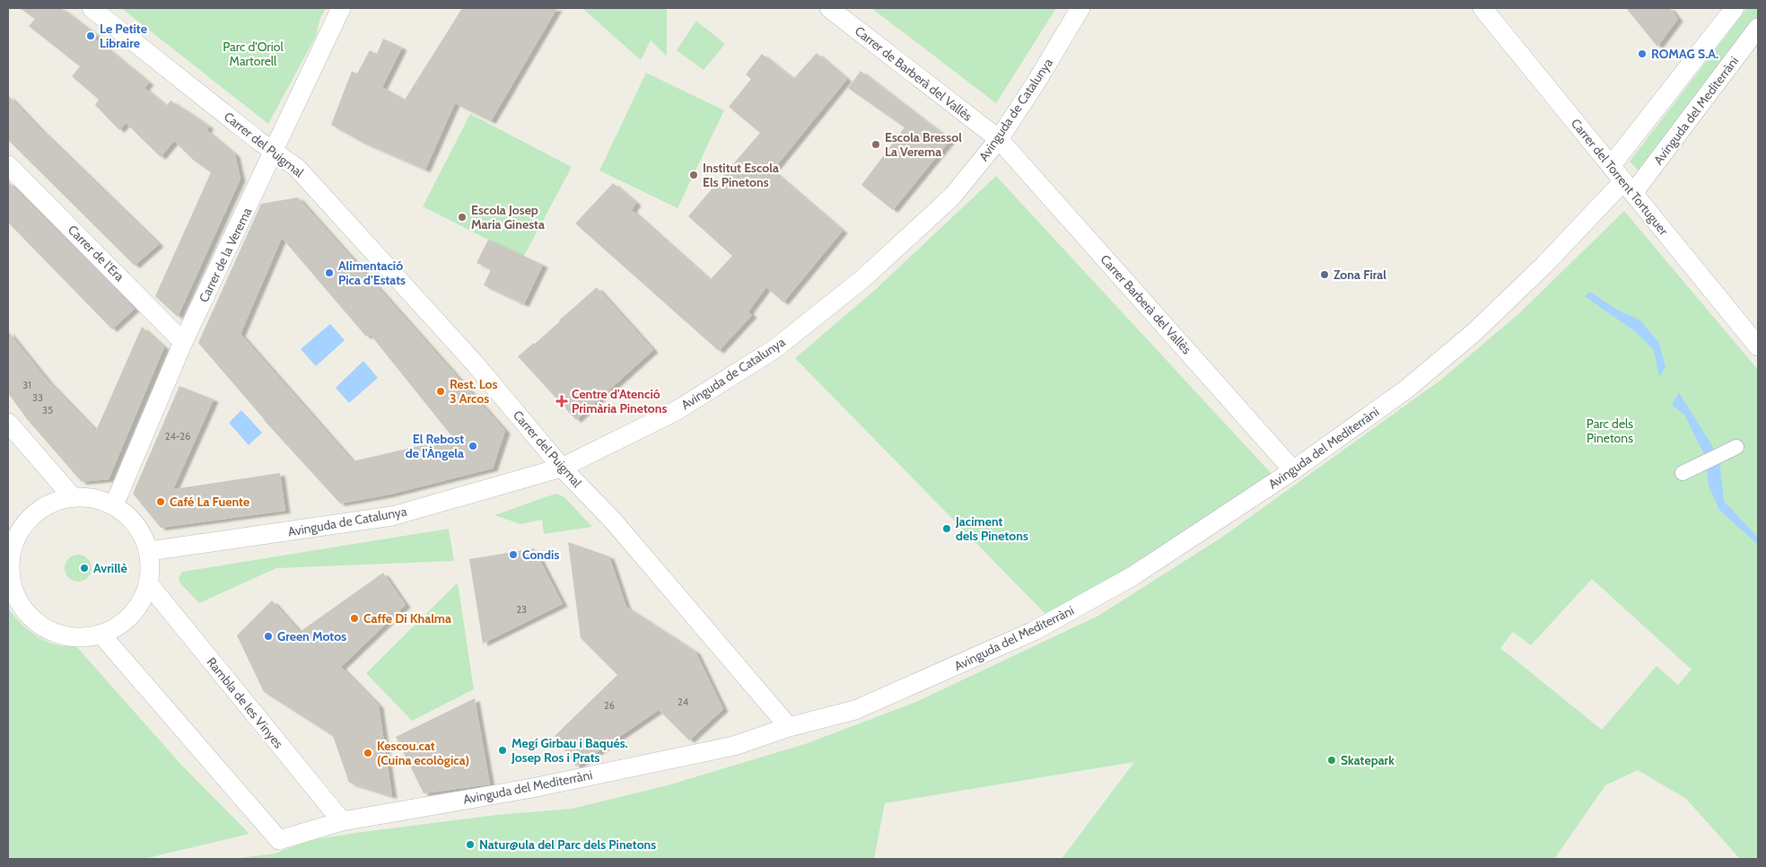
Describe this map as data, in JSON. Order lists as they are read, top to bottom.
{
  "streets": {
    "street": [
      "Carrer de Barberà del Vallès",
      "Avinguda de Catalunya",
      "Avinguda del Mediterràni",
      "Carrer del Puigmal",
      "Carrer del Torrent Tortuguer",
      "Carrer de l'Era",
      "Carrer de la Verema",
      "Carrer Barberà del Vallès",
      "Rambla de les Vinyes"
    ]
  },
  "crossings": [
    ["Carrer de Barberà del Vallès", "Avinguda de Catalunya"],
    ["Carrer de Barberà del Vallès", "Carrer Barberà del Vallès"],
    ["Avinguda de Catalunya", "Avinguda del Mediterràni"],
    ["Avinguda de Catalunya", "Carrer del Puigmal"],
    ["Avinguda de Catalunya", "Carrer de la Verema"],
    ["Avinguda de Catalunya", "Carrer Barberà del Vallès"],
    ["Avinguda de Catalunya", "Rambla de les Vinyes"],
    ["Avinguda del Mediterràni", "Carrer del Puigmal"],
    ["Avinguda del Mediterràni", "Carrer del Torrent Tortuguer"],
    ["Avinguda del Mediterràni", "Carrer de la Verema"],
    ["Avinguda del Mediterràni", "Carrer Barberà del Vallès"],
    ["Avinguda del Mediterràni", "Rambla de les Vinyes"],
    ["Carrer del Puigmal", "Carrer de la Verema"],
    ["Carrer de l'Era", "Carrer de la Verema"],
    ["Carrer de la Verema", "Rambla de les Vinyes"]
  ],
  "parks": ["Parc d'Oriol Martorell", "Parc dels Pinetons"],
  "places": {
    "other": [
      "Le Petite Libraire",
      "ROMAG S.A.",
      "Escola Bressol La Verema",
      "Institut Escola Els Pinetons",
      "Escola Josep Maria Ginesta",
      "Alimentació Pica d'Estats",
      "Zona Firal",
      "Rest. Los 3 Arcos",
      "El Rebost de l'Àngela",
      "Café La Fuente",
      "Jaciment dels Pinetons",
      "Condis",
      "Avrillè",
      "Caffe Di Khalma",
      "Green Motos",
      "Megí Girbau i Baqués. Josep Ros i Prats",
      "Kescou.cat (Cuina ecològica)",
      "Skatepark",
      "Natur@ula del Parc dels Pinetons"
    ],
    "health": ["Centre d'Atenció Primària Pinetons"]
  },
  "house_numbers": [
    "31",
    "33",
    "35",
    "24-26",
    "23",
    "24",
    "26"
  ]
}
